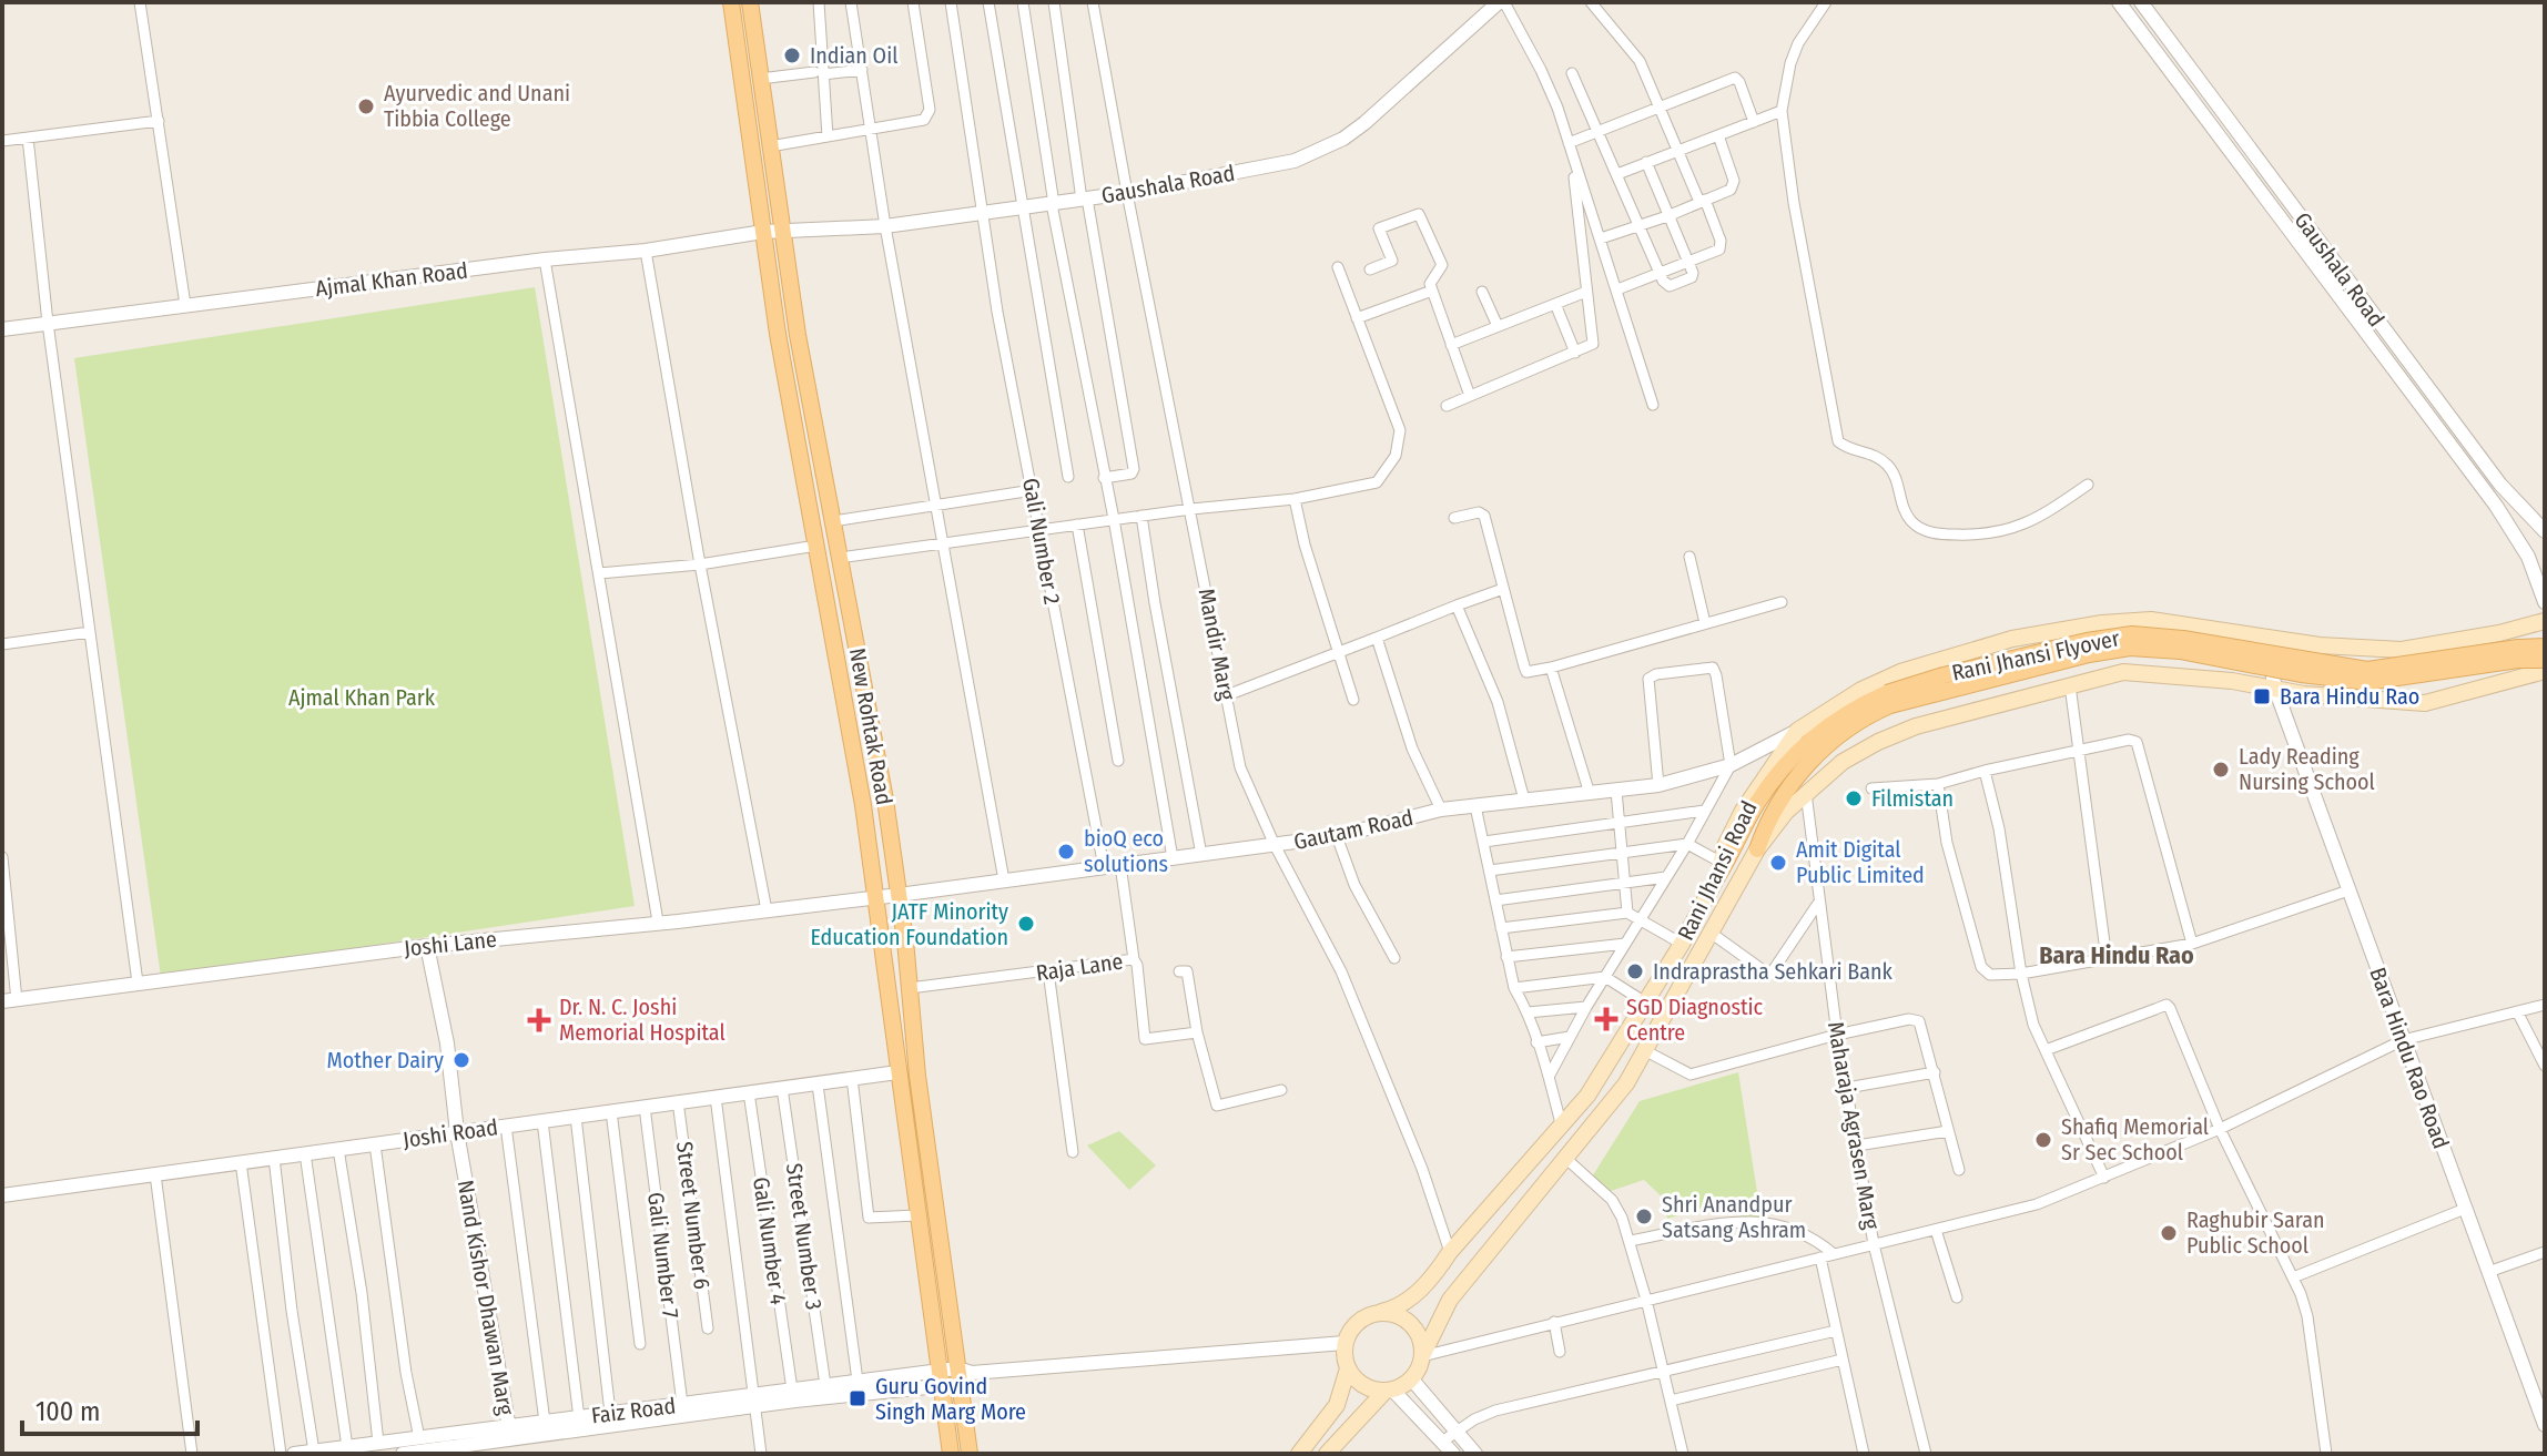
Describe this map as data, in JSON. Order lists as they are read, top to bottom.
{
  "streets": {
    "main road": ["Rani Jhansi Flyover", "New Rohtak Road", "Rani Jhansi Road"],
    "street": [
      "Gaushala Road",
      "Ajmal Khan Road",
      "Gali Number 2",
      "Mandir Marg",
      "Gautam Road",
      "Joshi Lane",
      "Raja Lane",
      "Bara Hindu Rao Road",
      "Maharaja Agrasen Marg",
      "Joshi Road",
      "Street Number 6",
      "Street Number 3",
      "Gali Number 4",
      "Gali Number 7",
      "Nand Kishor Dhawan Marg",
      "Faiz Road"
    ]
  },
  "crossings": [
    ["Gaushala Road", "Ajmal Khan Road"],
    ["Gaushala Road", "Gali Number 2"],
    ["Gaushala Road", "Mandir Marg"],
    ["Gaushala Road", "New Rohtak Road"],
    ["Ajmal Khan Road", "New Rohtak Road"],
    ["Gali Number 2", "Gautam Road"],
    ["Mandir Marg", "Gautam Road"],
    ["Mandir Marg", "Rani Jhansi Road"],
    ["Rani Jhansi Flyover", "Rani Jhansi Road"],
    ["New Rohtak Road", "Gautam Road"],
    ["New Rohtak Road", "Joshi Lane"],
    ["New Rohtak Road", "Raja Lane"],
    ["New Rohtak Road", "Joshi Road"],
    ["New Rohtak Road", "Faiz Road"],
    ["Gautam Road", "Rani Jhansi Road"],
    ["Gautam Road", "Joshi Lane"],
    ["Rani Jhansi Road", "Bara Hindu Rao Road"],
    ["Rani Jhansi Road", "Maharaja Agrasen Marg"],
    ["Joshi Lane", "Nand Kishor Dhawan Marg"],
    ["Joshi Road", "Street Number 6"],
    ["Joshi Road", "Street Number 3"],
    ["Joshi Road", "Gali Number 4"],
    ["Joshi Road", "Gali Number 7"],
    ["Joshi Road", "Nand Kishor Dhawan Marg"],
    ["Street Number 3", "Faiz Road"],
    ["Gali Number 4", "Faiz Road"],
    ["Gali Number 7", "Faiz Road"],
    ["Nand Kishor Dhawan Marg", "Faiz Road"]
  ],
  "districts": ["Bara Hindu Rao"],
  "parks": ["Ajmal Khan Park"],
  "places": {
    "other": [
      "Indian Oil",
      "Ayurvedic and Unani Tibbia College",
      "Lady Reading Nursing School",
      "Filmistan",
      "bioQ eco solutions",
      "Amit Digital Public Limited",
      "JATF Minority Education Foundation",
      "Indraprastha Sehkari Bank",
      "Mother Dairy",
      "Shafiq Memorial Sr Sec School",
      "Shri Anandpur Satsang Ashram",
      "Raghubir Saran Public School"
    ],
    "transit": ["Bara Hindu Rao", "Guru Govind Singh Marg More"],
    "health": ["SGD Diagnostic Centre", "Dr. N. C. Joshi Memorial Hospital"]
  },
  "scale_bar": "100 m"
}
